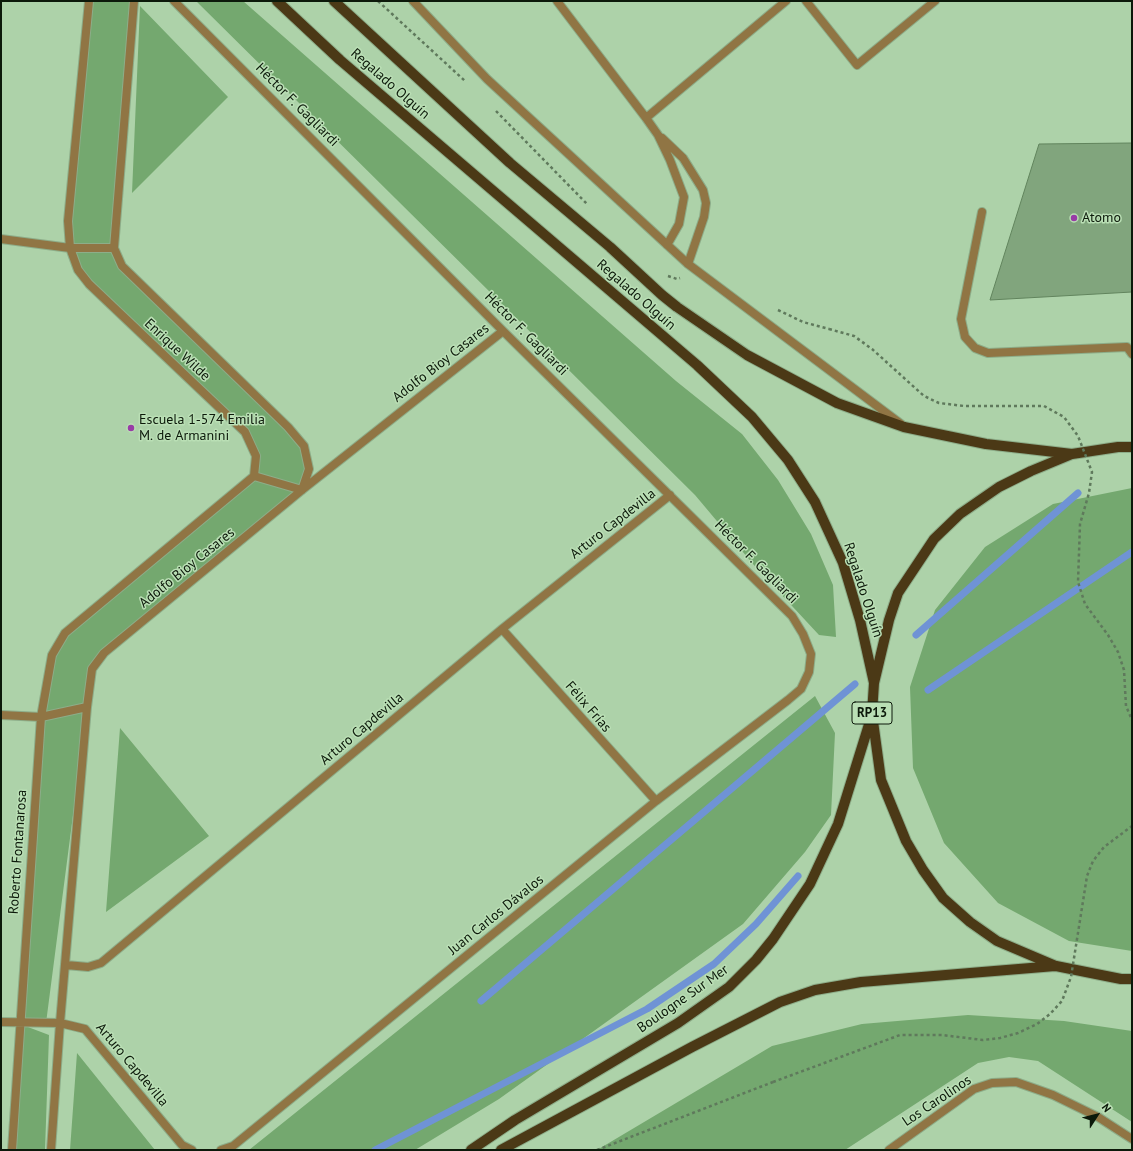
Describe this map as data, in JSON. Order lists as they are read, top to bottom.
{
  "streets": {
    "main road": ["Regalado Olguín", "RP13", "Boulogne Sur Mer"],
    "street": [
      "Héctor F. Gagliardi",
      "Enrique Wilde",
      "Adolfo Bioy Casares",
      "Arturo Capdevilla",
      "Félix Frías",
      "Roberto Fontanarosa",
      "Juan Carlos Dávalos",
      "Los Carolinos"
    ]
  },
  "crossings": [
    ["Regalado Olguín", "RP13"],
    ["Héctor F. Gagliardi", "Adolfo Bioy Casares"],
    ["Héctor F. Gagliardi", "Arturo Capdevilla"],
    ["Héctor F. Gagliardi", "Juan Carlos Dávalos"],
    ["Enrique Wilde", "Adolfo Bioy Casares"],
    ["Enrique Wilde", "Roberto Fontanarosa"],
    ["Arturo Capdevilla", "Félix Frías"],
    ["Arturo Capdevilla", "Roberto Fontanarosa"],
    ["Félix Frías", "Juan Carlos Dávalos"],
    ["RP13", "Boulogne Sur Mer"]
  ],
  "places": ["Atomo", "Escuela 1-574 Emilia M. de Armanini"],
  "north": "top right"
}
